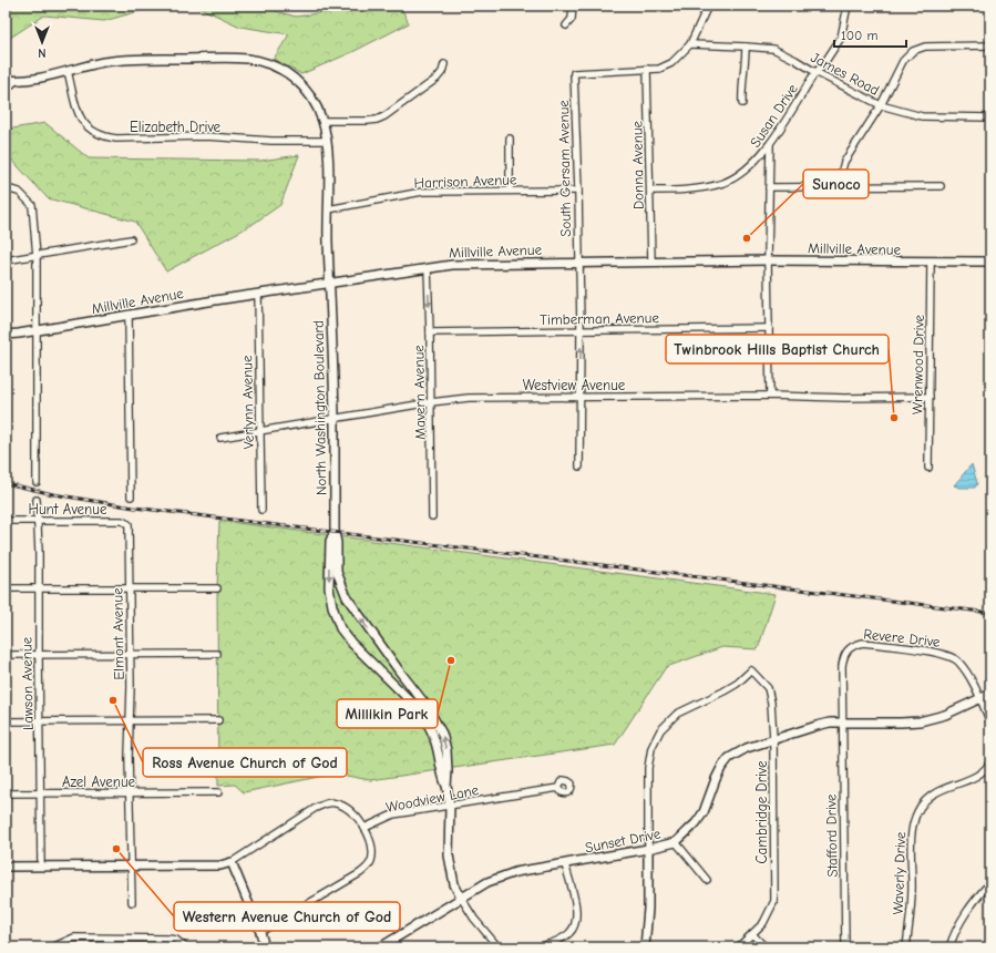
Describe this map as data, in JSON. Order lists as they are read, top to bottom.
{
  "streets": {
    "street": [
      "James Road",
      "Susan Drive",
      "Elizabeth Drive",
      "Donna Avenue",
      "South Gersam Avenue",
      "Harrison Avenue",
      "Millville Avenue",
      "Timberman Avenue",
      "Wrenwood Drive",
      "Westview Avenue",
      "Mavern Avenue",
      "Verlynn Avenue",
      "North Washington Boulevard",
      "Hunt Avenue",
      "Elmont Avenue",
      "Revere Drive",
      "Lawson Avenue",
      "Azel Avenue",
      "Woodview Lane",
      "Cambridge Drive",
      "Stafford Drive",
      "Sunset Drive",
      "Waverly Drive"
    ]
  },
  "crossings": [
    ["James Road", "Susan Drive"],
    ["Susan Drive", "Donna Avenue"],
    ["Elizabeth Drive", "North Washington Boulevard"],
    ["Donna Avenue", "South Gersam Avenue"],
    ["Donna Avenue", "Millville Avenue"],
    ["South Gersam Avenue", "Harrison Avenue"],
    ["South Gersam Avenue", "Millville Avenue"],
    ["South Gersam Avenue", "Timberman Avenue"],
    ["South Gersam Avenue", "Westview Avenue"],
    ["Harrison Avenue", "North Washington Boulevard"],
    ["Millville Avenue", "Wrenwood Drive"],
    ["Millville Avenue", "Mavern Avenue"],
    ["Millville Avenue", "Verlynn Avenue"],
    ["Millville Avenue", "North Washington Boulevard"],
    ["Timberman Avenue", "Mavern Avenue"],
    ["Wrenwood Drive", "Westview Avenue"],
    ["Westview Avenue", "Mavern Avenue"],
    ["Westview Avenue", "Verlynn Avenue"],
    ["Westview Avenue", "North Washington Boulevard"],
    ["North Washington Boulevard", "Woodview Lane"],
    ["North Washington Boulevard", "Sunset Drive"],
    ["Hunt Avenue", "Elmont Avenue"],
    ["Hunt Avenue", "Lawson Avenue"],
    ["Elmont Avenue", "Azel Avenue"],
    ["Revere Drive", "Stafford Drive"],
    ["Revere Drive", "Sunset Drive"],
    ["Lawson Avenue", "Azel Avenue"],
    ["Cambridge Drive", "Sunset Drive"],
    ["Stafford Drive", "Sunset Drive"]
  ],
  "places": [
    "Sunoco",
    "Twinbrook Hills Baptist Church",
    "Millikin Park",
    "Ross Avenue Church of God",
    "Western Avenue Church of God"
  ],
  "scale_bar": "100 m",
  "north": "bottom"
}
